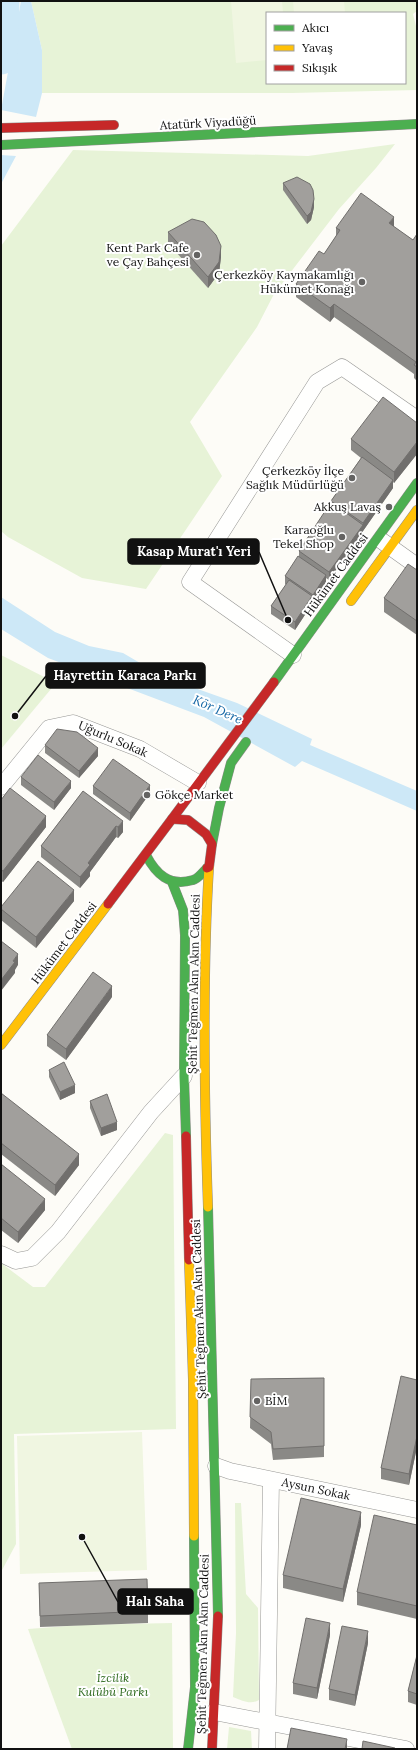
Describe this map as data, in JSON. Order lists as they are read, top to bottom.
{
  "streets": {
    "main road": ["Atatürk Viyadüğü", "Hükümet Caddesi", "Şehit Teğmen Akın Akın Caddesi"],
    "street": ["Uğurlu Sokak", "Aysun Sokak"]
  },
  "crossings": [
    ["Hükümet Caddesi", "Uğurlu Sokak"],
    ["Hükümet Caddesi", "Şehit Teğmen Akın Akın Caddesi"],
    ["Şehit Teğmen Akın Akın Caddesi", "Aysun Sokak"]
  ],
  "water": ["Kör Dere"],
  "parks": ["İzcilik Kulübü Parkı"],
  "places": [
    "Kent Park Cafe ve Çay Bahçesi",
    "Çerkezköy Kaymakamlığı Hükümet Konağı",
    "Çerkezköy İlçe Sağlık Müdürlüğü",
    "Akkuş Lavaş",
    "Karaoğlu Tekel Shop",
    "Kasap Murat'ı Yeri",
    "Hayrettin Karaca Parkı",
    "Gökçe Market",
    "BİM",
    "Halı Saha"
  ],
  "legend": ["Akıcı", "Yavaş", "Sıkışık"]
}
